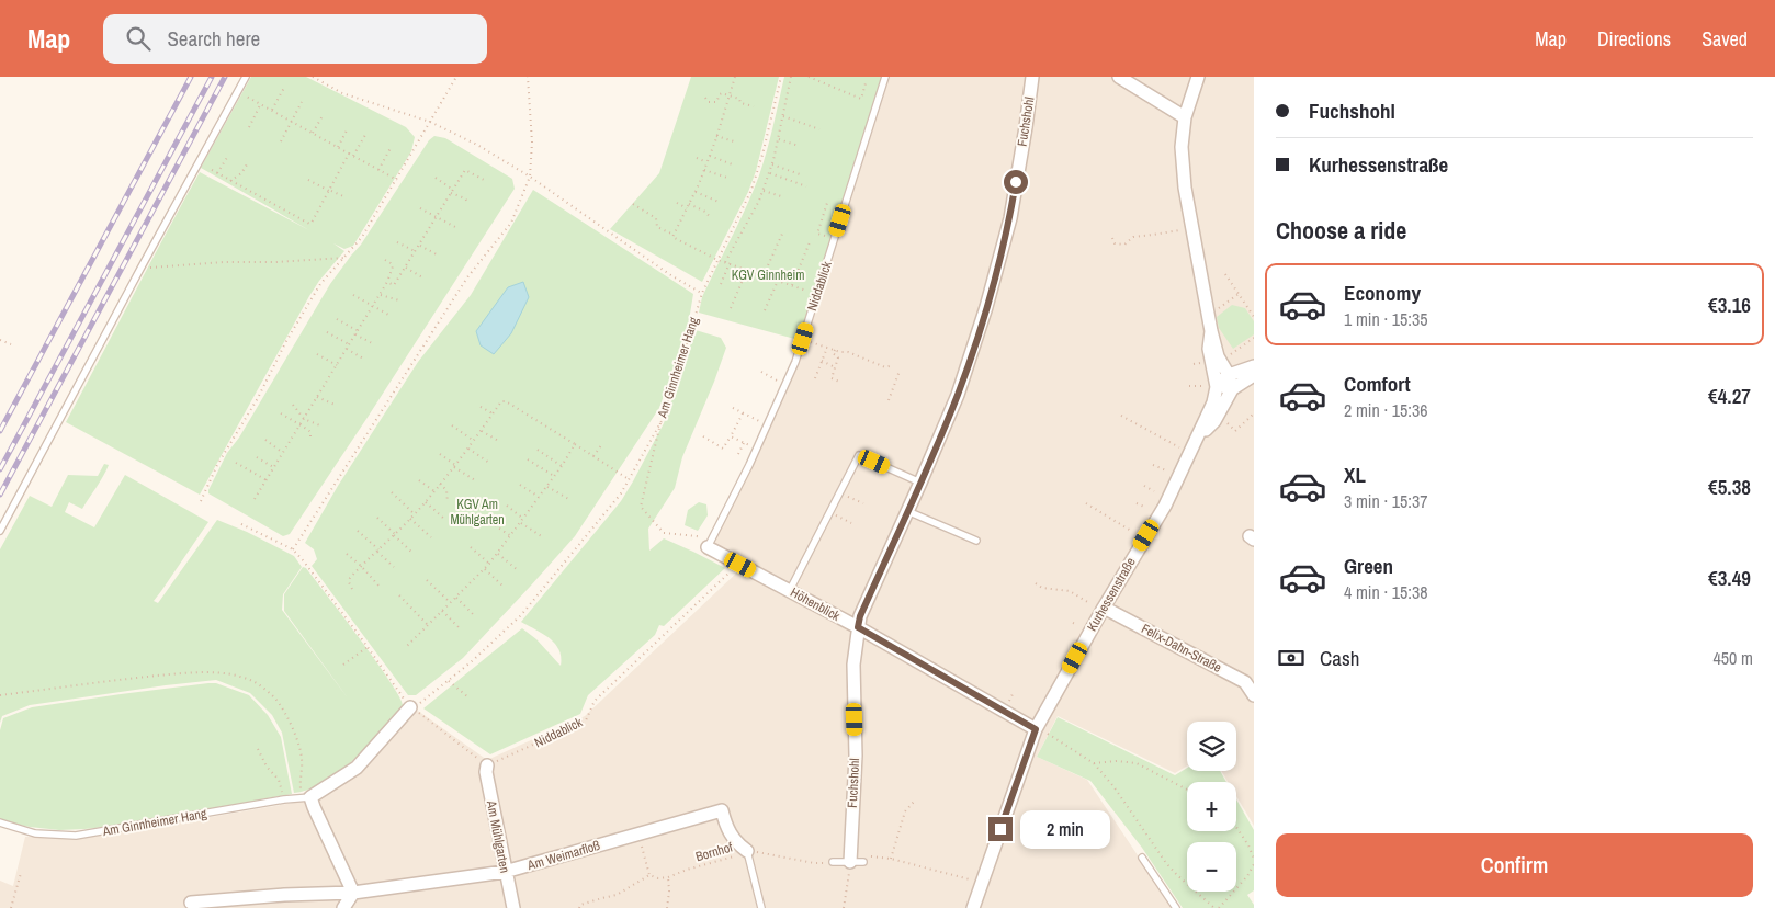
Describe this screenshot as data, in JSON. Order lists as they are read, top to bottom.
{
  "streets": {
    "street": [
      "Fuchshohl",
      "Kurhessenstraße",
      "Höhenblick",
      "Felix-Dahn-Straße",
      "Am Mühlgarten",
      "Am Weimarfloß"
    ],
    "lane": ["Niddablick", "Am Ginnheimer Hang"],
    "path": ["Bornhof"]
  },
  "crossings": [
    ["Fuchshohl", "Höhenblick"],
    ["Niddablick", "Höhenblick"],
    ["Niddablick", "Am Mühlgarten"],
    ["Kurhessenstraße", "Höhenblick"],
    ["Kurhessenstraße", "Felix-Dahn-Straße"],
    ["Am Mühlgarten", "Am Weimarfloß"],
    ["Bornhof", "Am Weimarfloß"]
  ],
  "parks": ["KGV Ginnheim", "KGV Am Mühlgarten"],
  "page": {
    "header": "Map",
    "search": "Search here",
    "nav": ["Map", "Directions", "Saved"],
    "banner": ["Fuchshohl", "Kurhessenstraße"],
    "heading": "Choose a ride",
    "list": [
      {
        "name": "Economy",
        "note": "1 min · 15:35",
        "value": "€3.16"
      },
      {
        "name": "Comfort",
        "note": "2 min · 15:36",
        "value": "€4.27"
      },
      {
        "name": "XL",
        "note": "3 min · 15:37",
        "value": "€5.38"
      },
      {
        "name": "Green",
        "note": "4 min · 15:38",
        "value": "€3.49"
      }
    ],
    "pay": ["Cash", "450 m"],
    "map_buttons": ["+", "−"],
    "bubble": "2 min",
    "buttons": "Confirm"
  }
}
